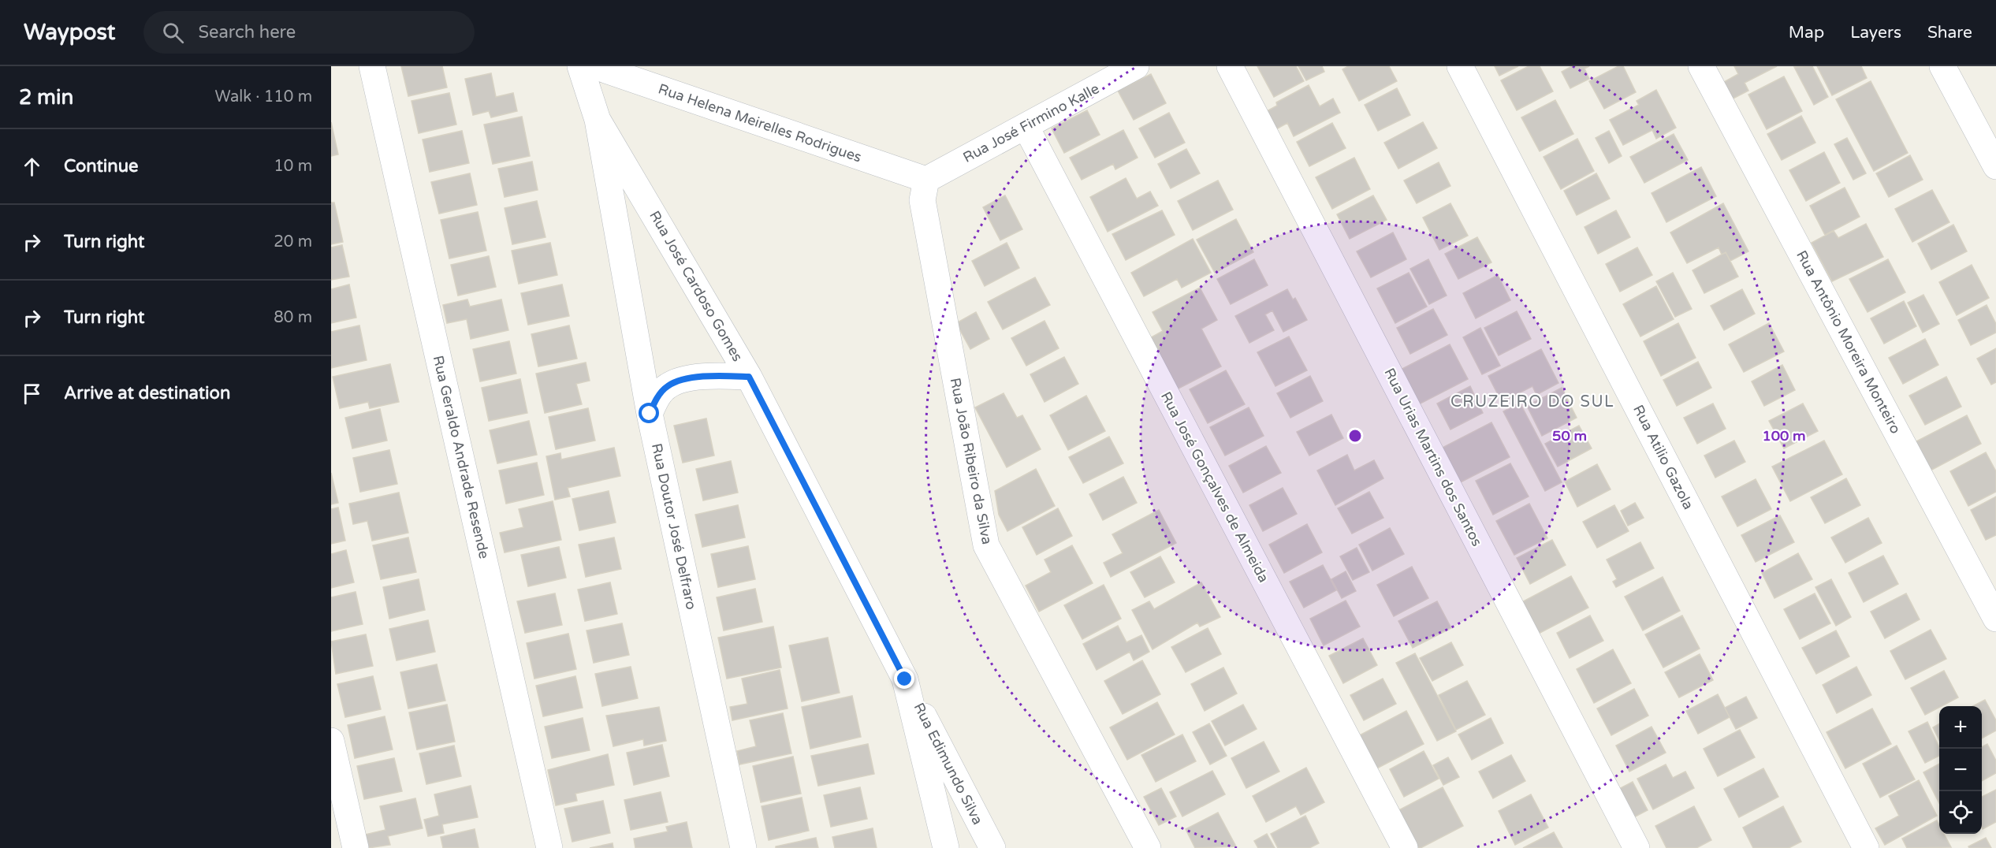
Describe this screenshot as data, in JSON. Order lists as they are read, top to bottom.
{
  "streets": {
    "street": [
      "Rua Helena Meirelles Rodrigues",
      "Rua José Firmino Kalle",
      "Rua José Cardoso Gomes",
      "Rua Antônio Moreira Monteiro",
      "Rua Geraldo Andrade Resende",
      "Rua Urias Martins dos Santos",
      "Rua Atilio Gazola",
      "Rua João Ribeiro da Silva",
      "Rua José Gonçalves de Almeida",
      "Rua Doutor José Delfraro",
      "Rua Edimundo Silva"
    ]
  },
  "crossings": [
    ["Rua Helena Meirelles Rodrigues", "Rua José Firmino Kalle"],
    ["Rua Helena Meirelles Rodrigues", "Rua João Ribeiro da Silva"],
    ["Rua José Firmino Kalle", "Rua João Ribeiro da Silva"],
    ["Rua José Firmino Kalle", "Rua José Gonçalves de Almeida"],
    ["Rua José Cardoso Gomes", "Rua Doutor José Delfraro"],
    ["Rua José Cardoso Gomes", "Rua Edimundo Silva"]
  ],
  "districts": ["CRUZEIRO DO SUL"],
  "page": {
    "header": "Waypost",
    "search": "Search here",
    "nav": ["Map", "Layers", "Share"],
    "heading": ["2 min", "Walk · 110 m"],
    "list": [
      ["Continue", "10 m"],
      ["Turn right", "20 m"],
      ["Turn right", "80 m"],
      "Arrive at destination"
    ],
    "map_buttons": ["+", "−"]
  },
  "rings": ["50 m", "100 m"]
}
